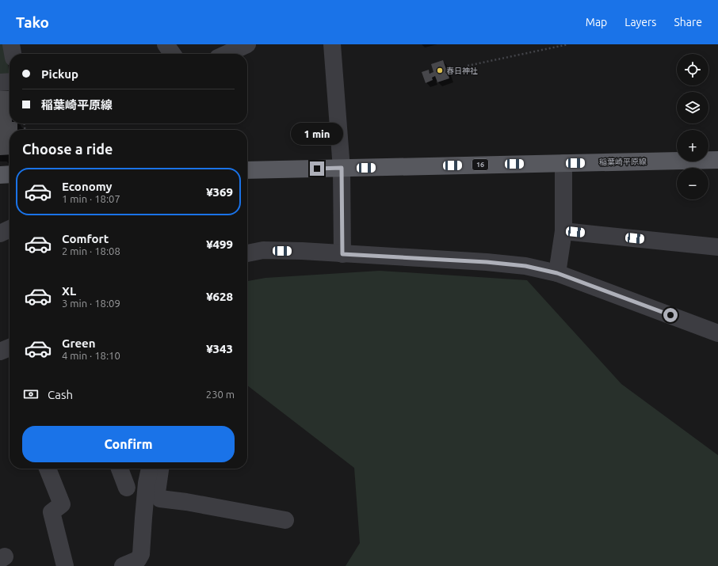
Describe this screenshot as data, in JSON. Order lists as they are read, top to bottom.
{
  "streets": {
    "main road": ["稲葉崎平原線", "16"]
  },
  "places": ["春日神社"],
  "page": {
    "header": "Tako",
    "nav": ["Map", "Layers", "Share"],
    "map_buttons": ["+", "−"],
    "banner": ["Pickup", "稲葉崎平原線"],
    "bubble": "1 min",
    "heading": "Choose a ride",
    "list": [
      {
        "name": "Economy",
        "note": "1 min · 18:07",
        "value": "¥369"
      },
      {
        "name": "Comfort",
        "note": "2 min · 18:08",
        "value": "¥499"
      },
      {
        "name": "XL",
        "note": "3 min · 18:09",
        "value": "¥628"
      },
      {
        "name": "Green",
        "note": "4 min · 18:10",
        "value": "¥343"
      }
    ],
    "pay": ["Cash", "230 m"],
    "buttons": "Confirm"
  }
}
